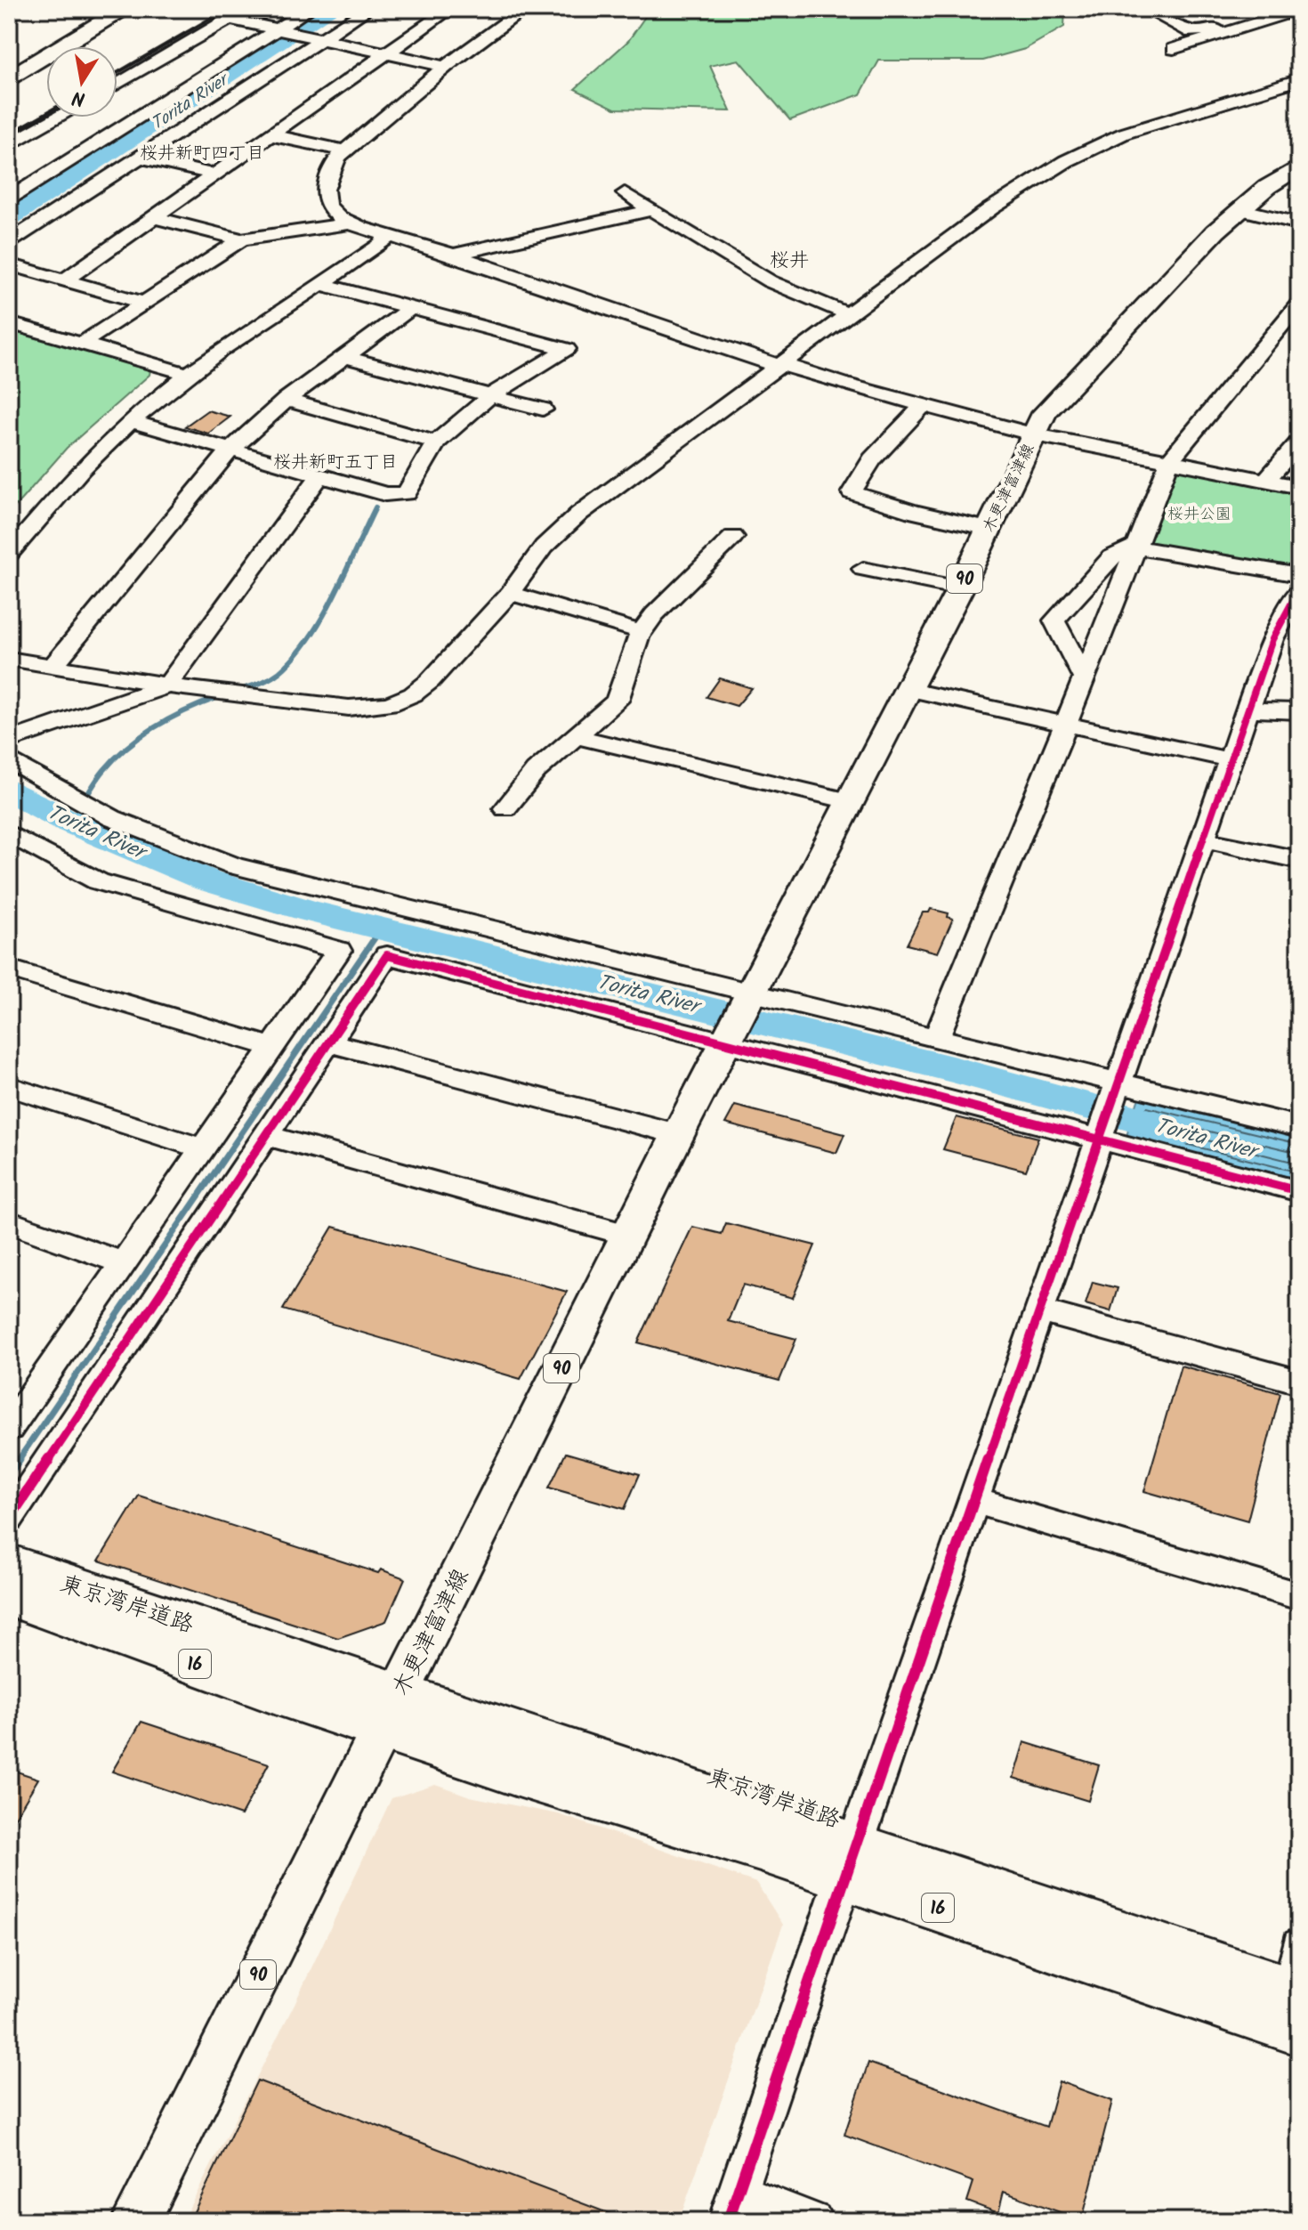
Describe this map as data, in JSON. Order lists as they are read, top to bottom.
{
  "streets": {
    "highway": ["東京湾岸道路", "16"],
    "main road": ["木更津富津線", "90"]
  },
  "crossings": [
    ["木更津富津線", "90"],
    ["木更津富津線", "東京湾岸道路"]
  ],
  "districts": ["桜井新町四丁目", "桜井", "桜井新町五丁目"],
  "water": ["Torita River"],
  "parks": ["桜井公園"],
  "north": "bottom"
}
